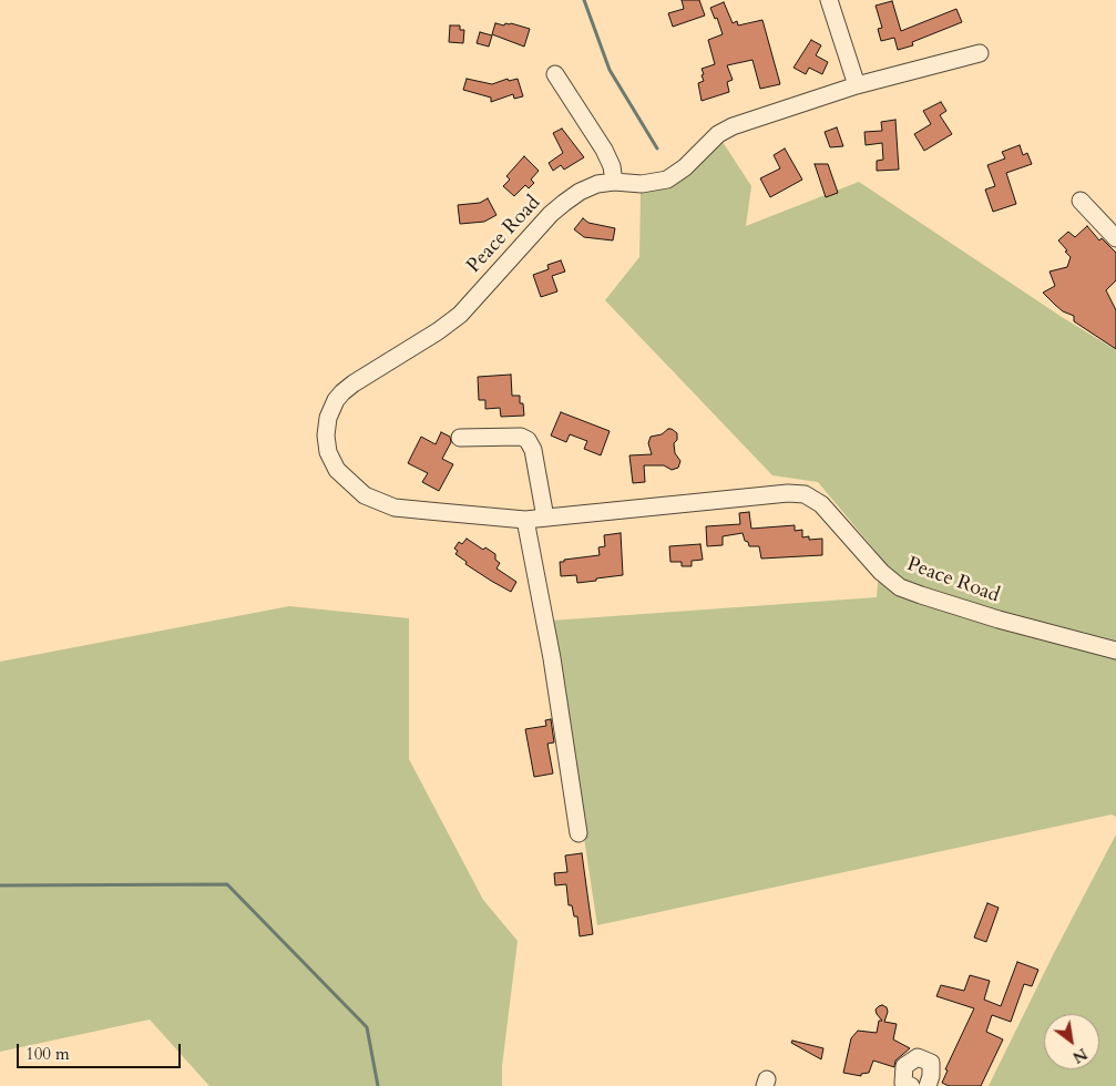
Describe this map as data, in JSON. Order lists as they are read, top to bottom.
{
  "streets": {
    "street": ["Peace Road"]
  },
  "scale_bar": "100 m",
  "north": "bottom right"
}
